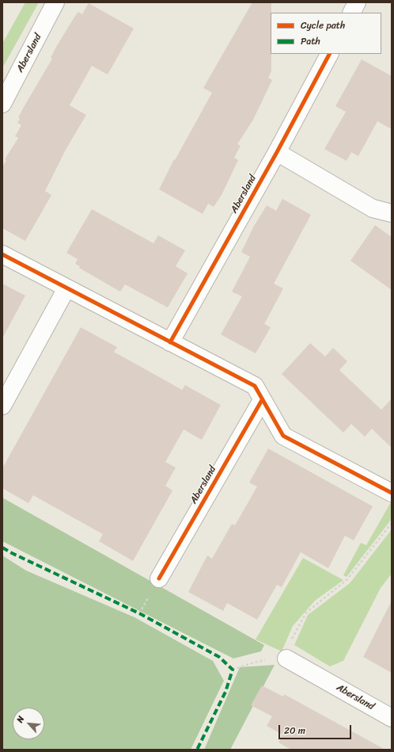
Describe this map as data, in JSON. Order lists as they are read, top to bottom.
{
  "streets": {
    "street": ["Abersland"]
  },
  "legend": ["Cycle path", "Path"],
  "scale_bar": "20 m",
  "north": "top left"
}
